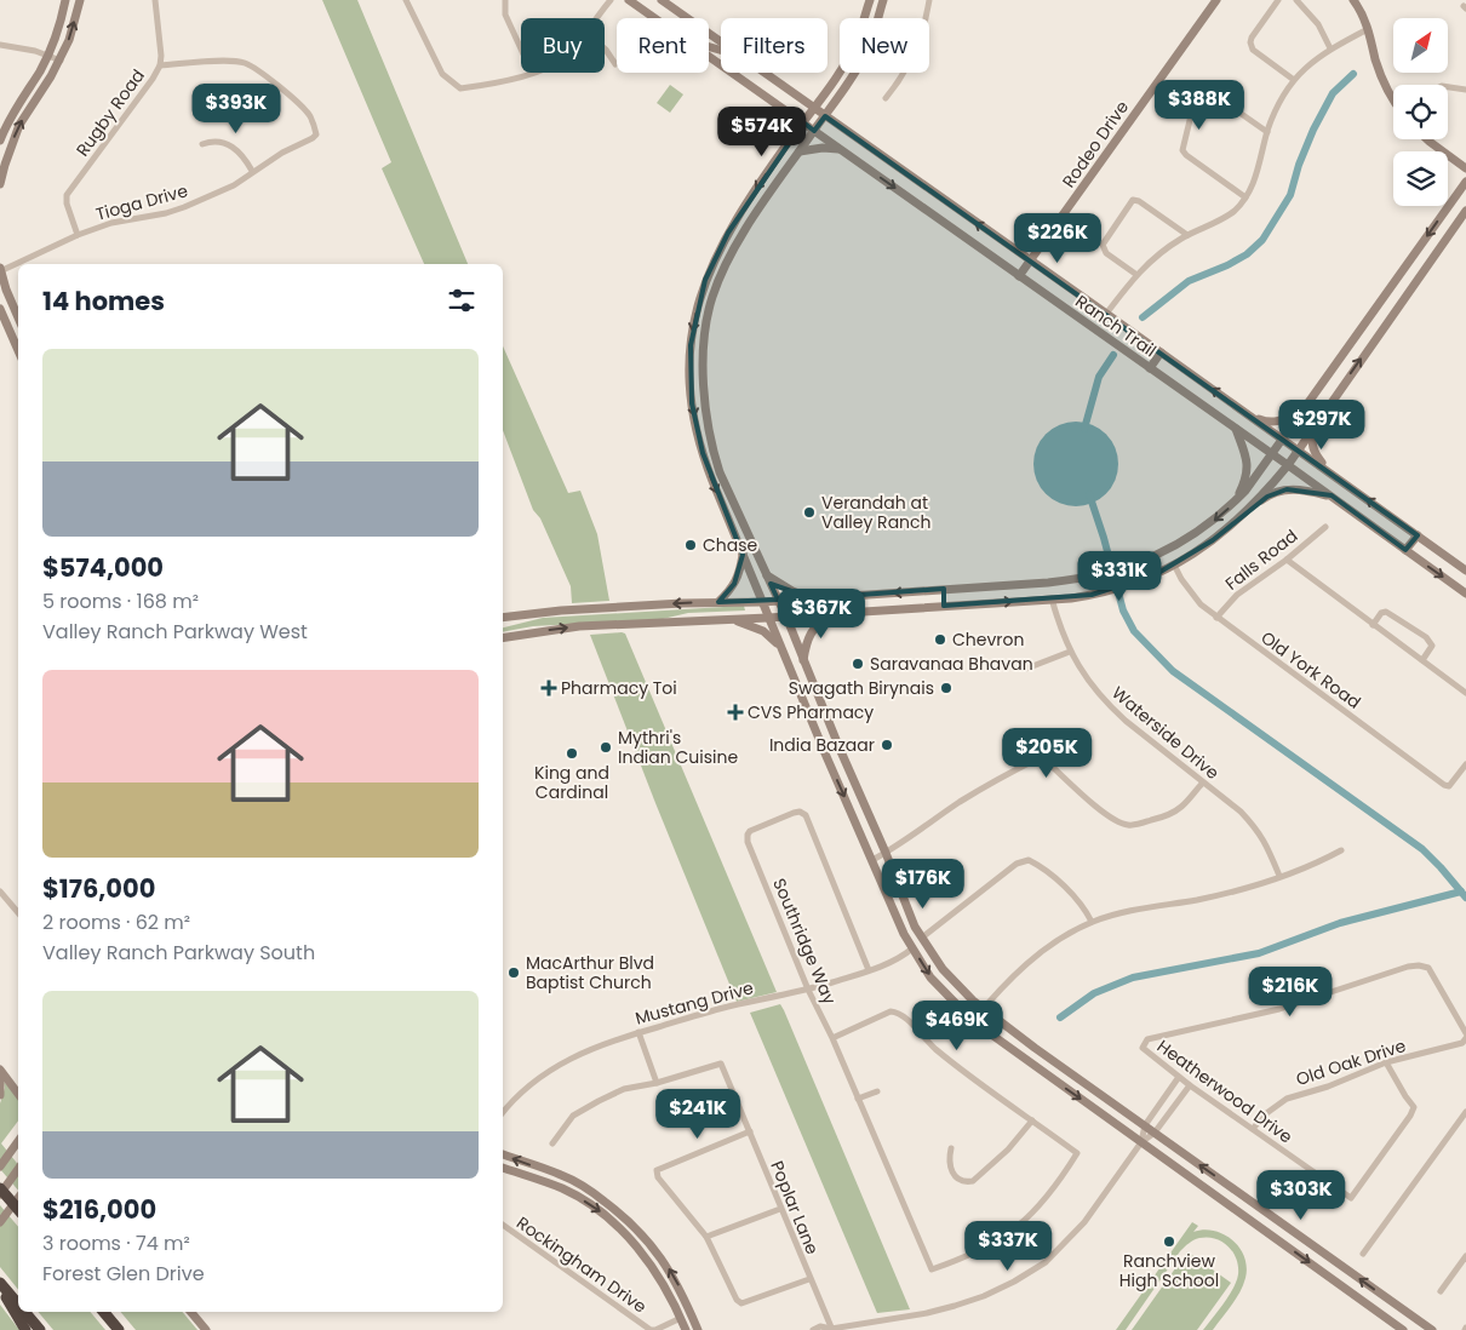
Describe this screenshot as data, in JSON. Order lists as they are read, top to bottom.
{
  "streets": {
    "main road": ["Rodeo Drive", "Ranch Trail"],
    "street": [
      "Rugby Road",
      "Tioga Drive",
      "Falls Road",
      "Old York Road",
      "Waterside Drive",
      "Southridge Way",
      "Mustang Drive",
      "Old Oak Drive",
      "Heatherwood Drive",
      "Poplar Lane",
      "Rockingham Drive"
    ]
  },
  "crossings": [
    ["Rugby Road", "Tioga Drive"],
    ["Rodeo Drive", "Ranch Trail"],
    ["Falls Road", "Old York Road"],
    ["Southridge Way", "Mustang Drive"],
    ["Old Oak Drive", "Heatherwood Drive"]
  ],
  "places": {
    "other": [
      "Verandah at Valley Ranch",
      "Chase",
      "Chevron",
      "Saravanaa Bhavan",
      "Swagath Birynais",
      "India Bazaar",
      "Mythri's Indian Cuisine",
      "King and Cardinal",
      "MacArthur Blvd Baptist Church",
      "Ranchview High School"
    ],
    "health": ["Pharmacy Toi", "CVS Pharmacy"]
  },
  "north": "top right",
  "page": {
    "chip": [
      "Buy",
      "Rent",
      "Filters",
      "New"
    ],
    "price": [
      "$388K",
      "$393K",
      "$574K",
      "$226K",
      "$297K",
      "$331K",
      "$367K",
      "$205K",
      "$176K",
      "$216K",
      "$469K",
      "$241K",
      "$303K",
      "$337K"
    ],
    "heading": "14 homes",
    "list": [
      {
        "name": "$574,000",
        "note": "5 rooms · 168 m² · Valley Ranch Parkway West"
      },
      {
        "name": "$176,000",
        "note": "2 rooms · 62 m² · Valley Ranch Parkway South"
      },
      {
        "name": "$216,000",
        "note": "3 rooms · 74 m² · Forest Glen Drive"
      }
    ]
  }
}
